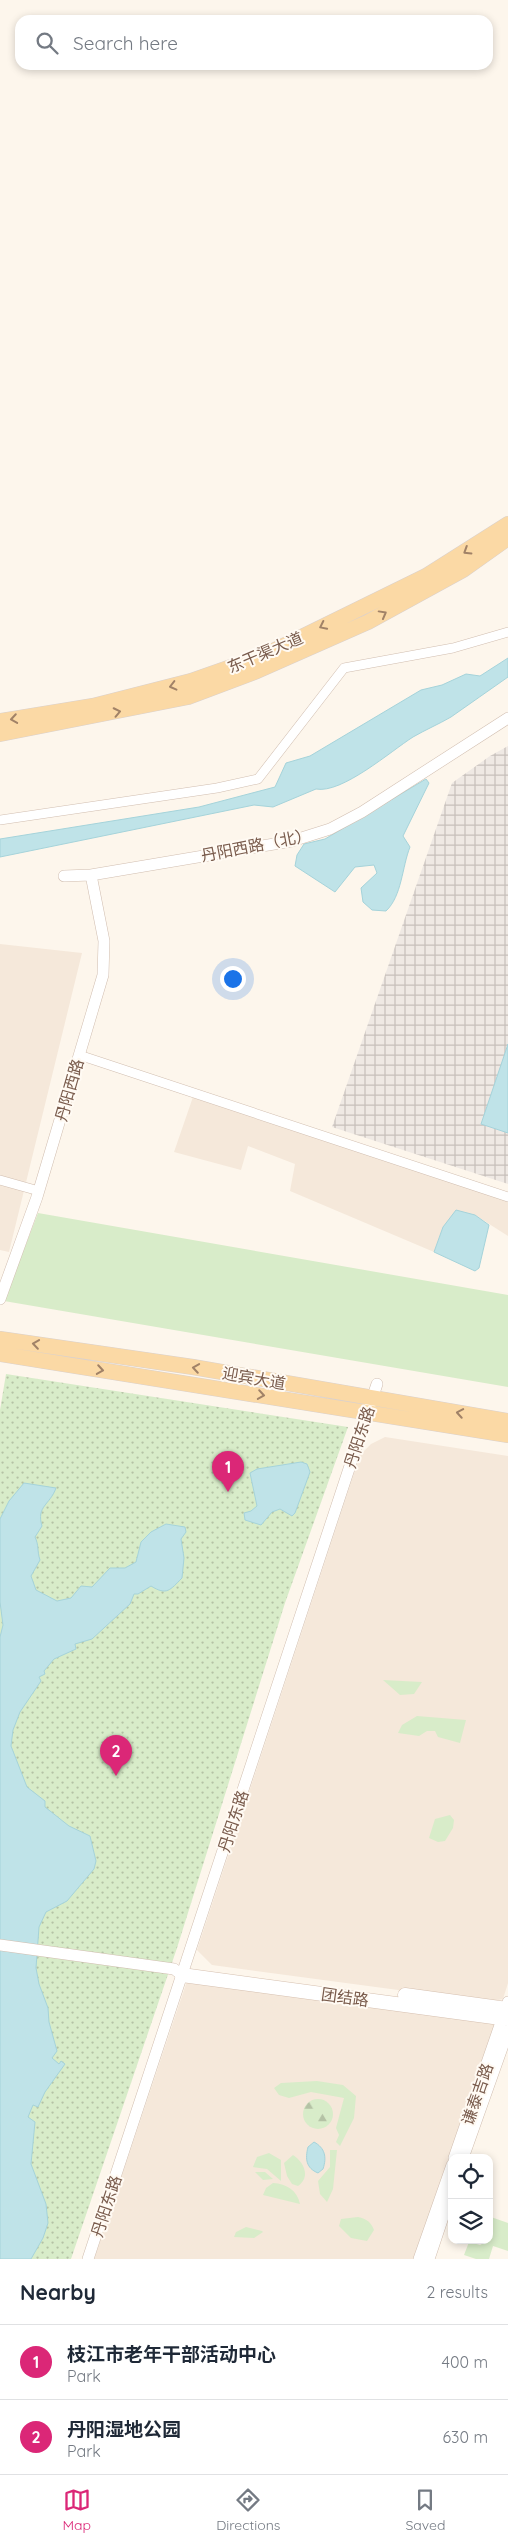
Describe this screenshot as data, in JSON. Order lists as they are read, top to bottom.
{
  "streets": {
    "main road": ["东干渠大道", "迎宾大道", "团结路"],
    "street": [
      "丹阳西路（北）",
      "丹阳西路",
      "丹阳东路",
      "谦泰吉路"
    ]
  },
  "crossings": [
    ["丹阳西路（北）", "丹阳西路"],
    ["迎宾大道", "丹阳东路"],
    ["丹阳东路", "团结路"],
    ["团结路", "谦泰吉路"]
  ],
  "page": {
    "search": "Search here",
    "pins": ["1", "2"],
    "heading": ["Nearby", "2 results"],
    "list": [
      {
        "mark": "1",
        "name": "枝江市老年干部活动中心",
        "note": "Park",
        "value": "400 m"
      },
      {
        "mark": "2",
        "name": "丹阳湿地公园",
        "note": "Park",
        "value": "630 m"
      }
    ],
    "nav": ["Map", "Directions", "Saved"]
  }
}
